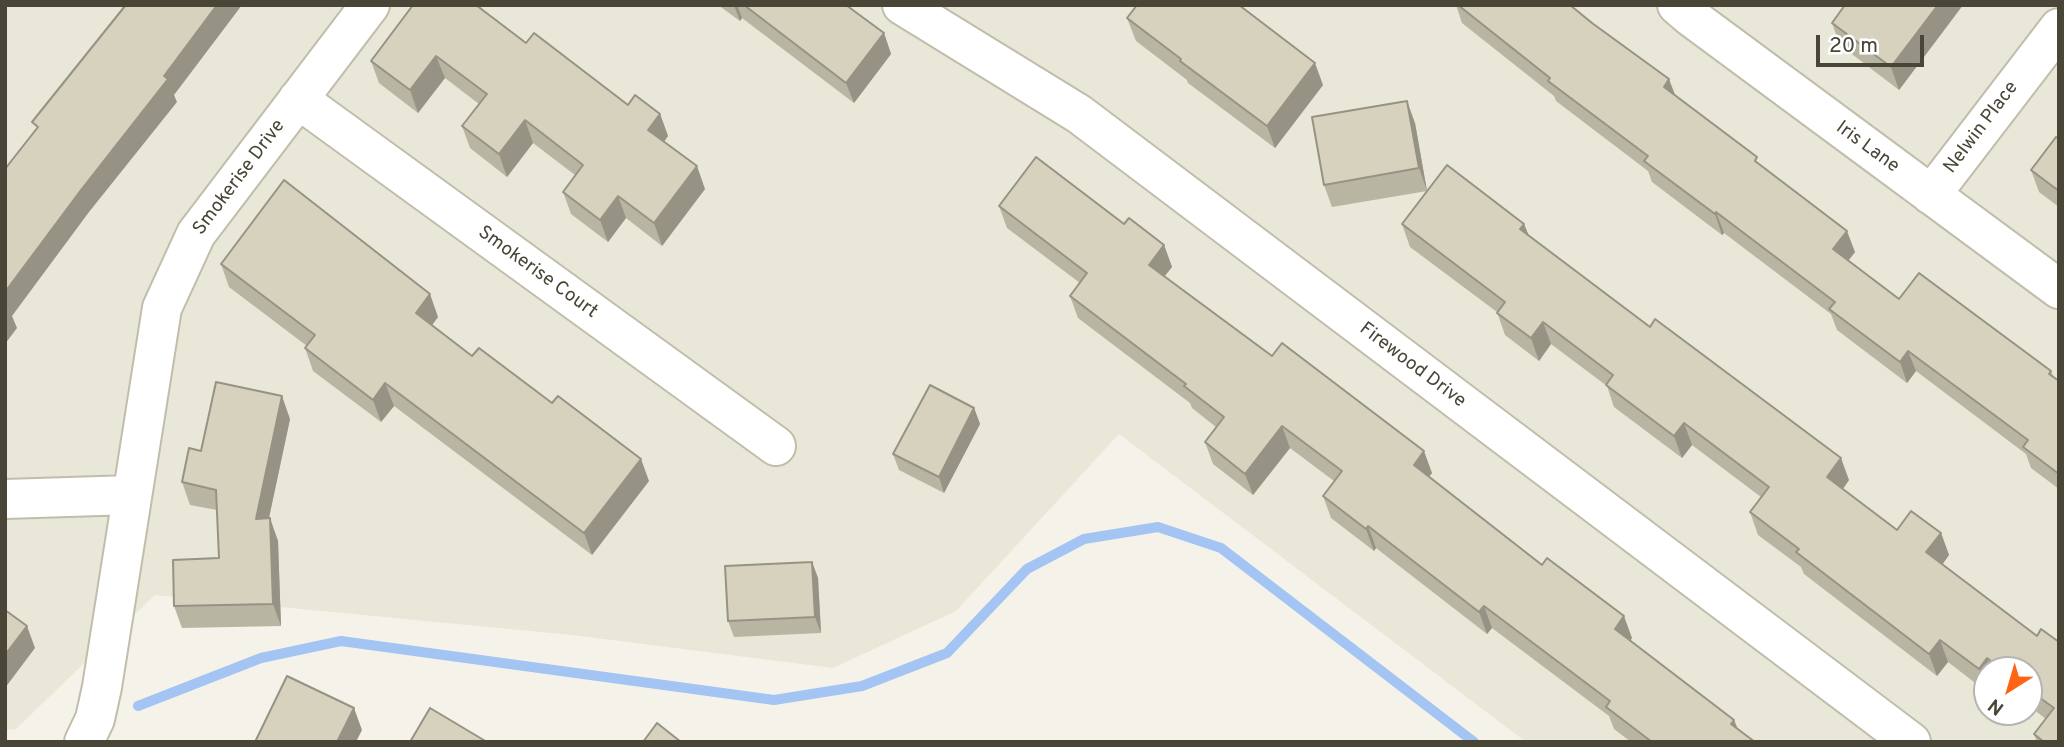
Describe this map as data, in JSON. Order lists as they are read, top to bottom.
{
  "streets": {
    "street": [
      "Nelwin Place",
      "Iris Lane",
      "Smokerise Drive",
      "Smokerise Court",
      "Firewood Drive"
    ]
  },
  "crossings": [
    ["Nelwin Place", "Iris Lane"],
    ["Smokerise Drive", "Smokerise Court"]
  ],
  "scale_bar": "20 m",
  "north": "bottom left"
}
